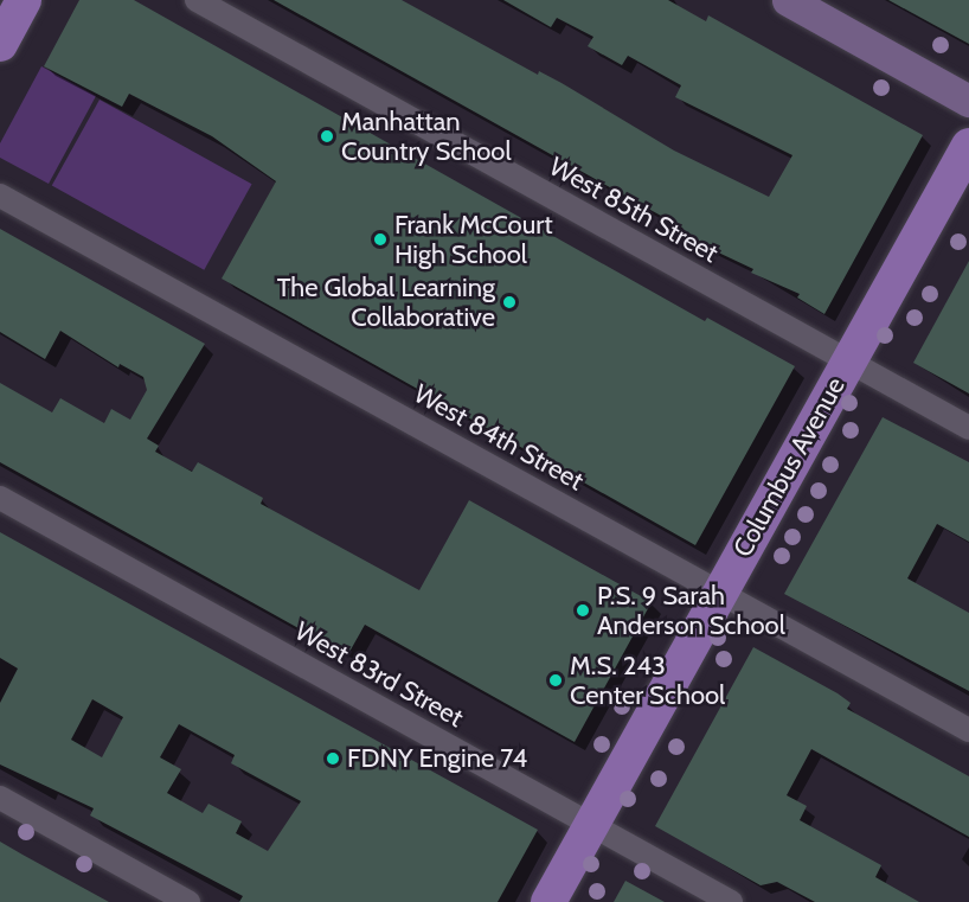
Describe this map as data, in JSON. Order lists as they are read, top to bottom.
{
  "streets": {
    "main road": ["Columbus Avenue"],
    "street": ["West 85th Street", "West 84th Street", "West 83rd Street"]
  },
  "crossings": [
    ["West 85th Street", "Columbus Avenue"],
    ["West 84th Street", "Columbus Avenue"],
    ["Columbus Avenue", "West 83rd Street"]
  ],
  "places": [
    "Manhattan Country School",
    "Frank McCourt High School",
    "The Global Learning Collaborative",
    "P.S. 9 Sarah Anderson School",
    "M.S. 243 Center School",
    "FDNY Engine 74"
  ]
}
